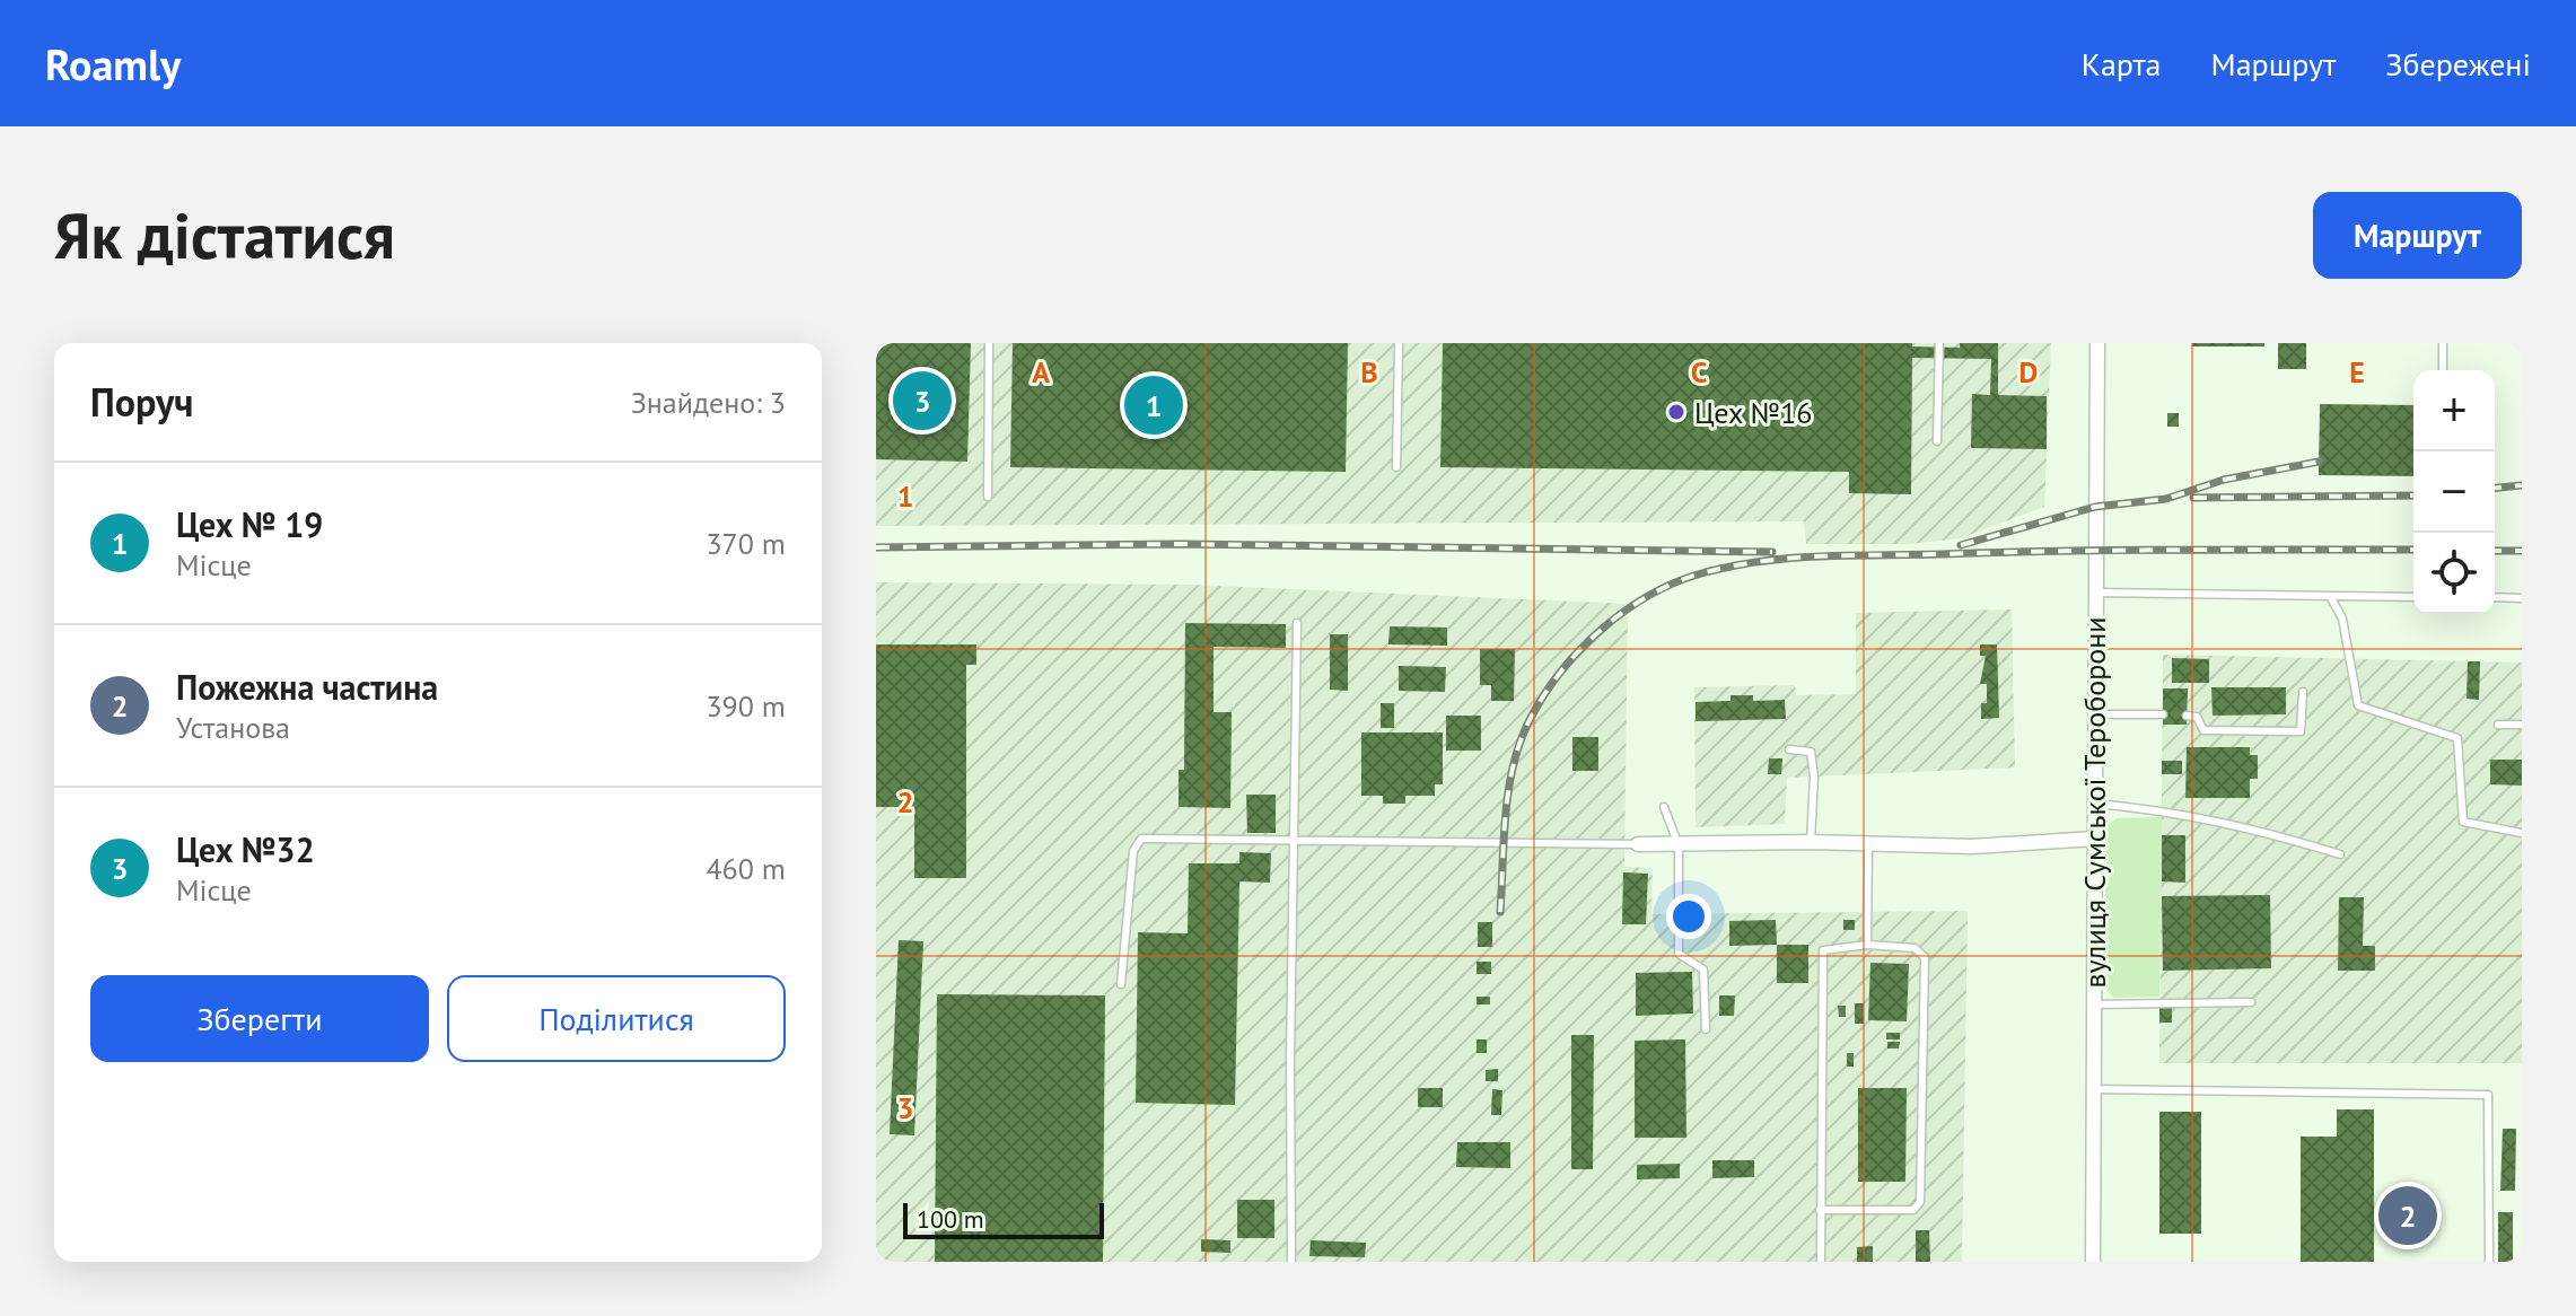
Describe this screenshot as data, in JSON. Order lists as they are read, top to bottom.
{
  "streets": {
    "street": ["вулиця Сумської Тероборони"]
  },
  "places": ["Цех №16"],
  "scale_bar": "100 m",
  "page": {
    "header": "Roamly",
    "nav": ["Карта", "Маршрут", "Збережені"],
    "buttons": [
      "Маршрут",
      ["Зберегти", "Поділитися"]
    ],
    "title": "Як дістатися",
    "heading": ["Поруч", "Знайдено: 3"],
    "pins": ["3", "1", "2"],
    "map_buttons": ["+", "−"],
    "list": [
      {
        "mark": "1",
        "name": "Цех № 19",
        "note": "Місце",
        "value": "370 m"
      },
      {
        "mark": "2",
        "name": "Пожежна частина",
        "note": "Установа",
        "value": "390 m"
      },
      {
        "mark": "3",
        "name": "Цех №32",
        "note": "Місце",
        "value": "460 m"
      }
    ],
    "scale": "100 m"
  },
  "grid": {
    "columns": [
      "A",
      "B",
      "C",
      "D",
      "E"
    ],
    "rows": ["1", "2", "3"]
  }
}
